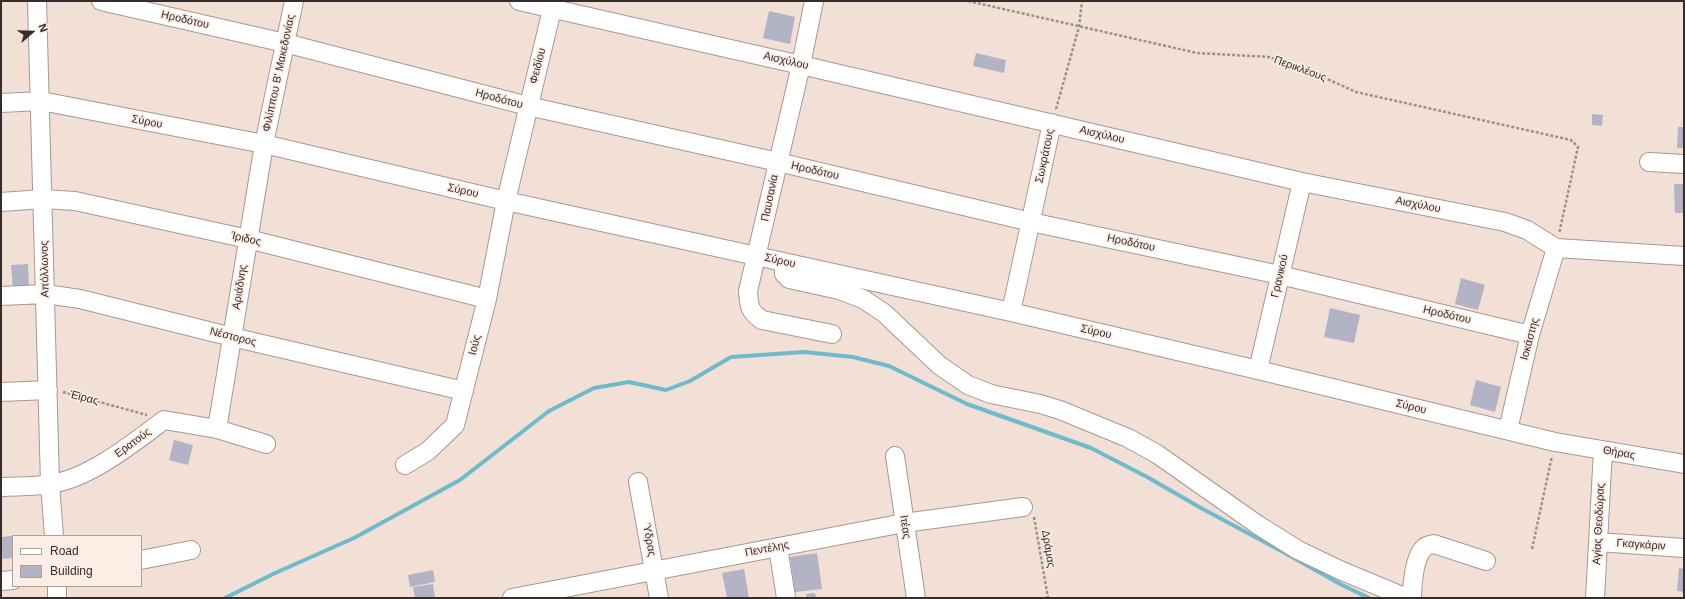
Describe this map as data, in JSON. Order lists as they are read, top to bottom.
{
  "streets": {
    "street": [
      "Ηροδότου",
      "Αισχύλου",
      "Φειδίου",
      "Φιλίππου Β' Μακεδονίας",
      "Σύρου",
      "Σωκράτους",
      "Παυσανία",
      "Ίριδος",
      "Απόλλωνος",
      "Γρανικού",
      "Αριάδνης",
      "Νέστορος",
      "Ιοκάστης",
      "Ιούς",
      "Ερατούς",
      "Θήρας",
      "Αγίας Θεοδώρας",
      "Ιτέας",
      "Ύδρας",
      "Γκαγκάριν",
      "Πεντέλης"
    ],
    "path": ["Περικλέους", "Έϊρας", "Δράμας"]
  },
  "crossings": [
    ["Ηροδότου", "Φειδίου"],
    ["Ηροδότου", "Φιλίππου Β' Μακεδονίας"],
    ["Ηροδότου", "Σωκράτους"],
    ["Ηροδότου", "Παυσανία"],
    ["Ηροδότου", "Γρανικού"],
    ["Ηροδότου", "Ιοκάστης"],
    ["Αισχύλου", "Φειδίου"],
    ["Αισχύλου", "Περικλέους"],
    ["Αισχύλου", "Σωκράτους"],
    ["Αισχύλου", "Παυσανία"],
    ["Αισχύλου", "Γρανικού"],
    ["Αισχύλου", "Ιοκάστης"],
    ["Φειδίου", "Σύρου"],
    ["Φειδίου", "Ιούς"],
    ["Περικλέους", "Σωκράτους"],
    ["Περικλέους", "Ιοκάστης"],
    ["Φιλίππου Β' Μακεδονίας", "Σύρου"],
    ["Φιλίππου Β' Μακεδονίας", "Αριάδνης"],
    ["Σύρου", "Σωκράτους"],
    ["Σύρου", "Παυσανία"],
    ["Σύρου", "Απόλλωνος"],
    ["Σύρου", "Γρανικού"],
    ["Σύρου", "Αριάδνης"],
    ["Σύρου", "Ιοκάστης"],
    ["Σύρου", "Ιούς"],
    ["Σύρου", "Θήρας"],
    ["Ίριδος", "Απόλλωνος"],
    ["Ίριδος", "Αριάδνης"],
    ["Ίριδος", "Ιούς"],
    ["Απόλλωνος", "Νέστορος"],
    ["Απόλλωνος", "Έϊρας"],
    ["Απόλλωνος", "Ερατούς"],
    ["Αριάδνης", "Νέστορος"],
    ["Νέστορος", "Ιούς"],
    ["Έϊρας", "Ερατούς"],
    ["Θήρας", "Αγίας Θεοδώρας"],
    ["Αγίας Θεοδώρας", "Γκαγκάριν"],
    ["Ιτέας", "Πεντέλης"],
    ["Ύδρας", "Πεντέλης"],
    ["Πεντέλης", "Δράμας"]
  ],
  "legend": ["Road", "Building"],
  "north": "right"
}
